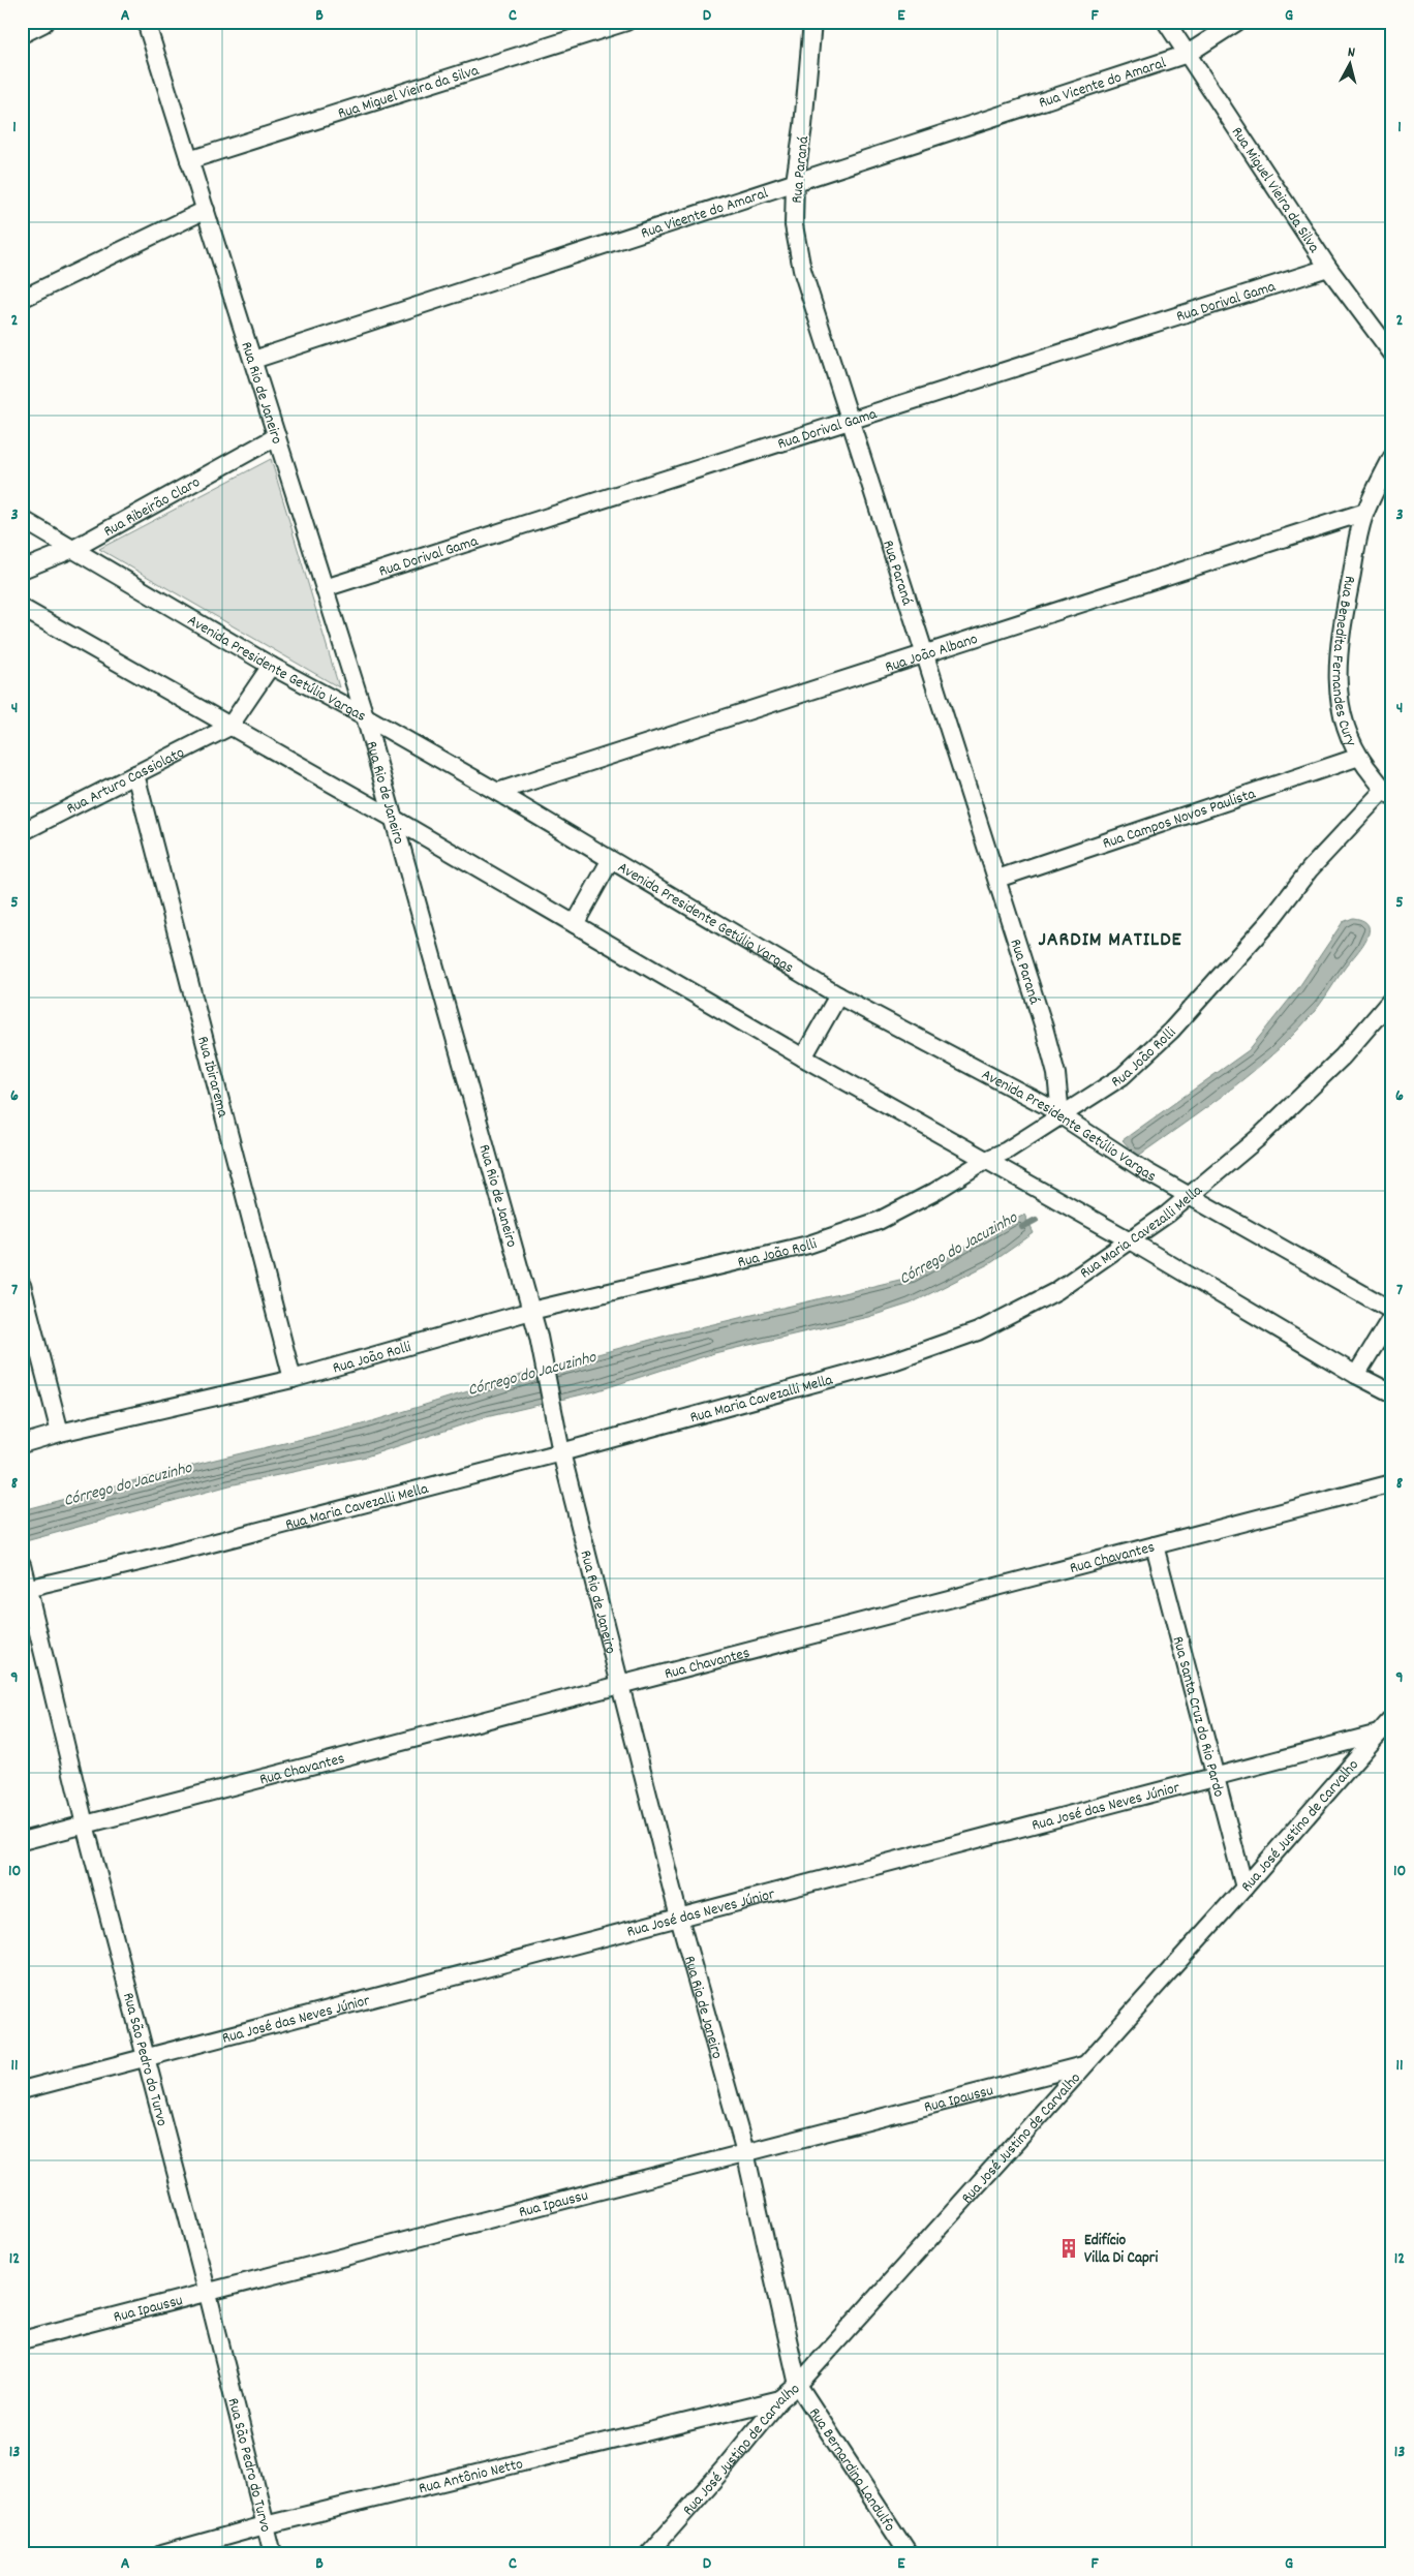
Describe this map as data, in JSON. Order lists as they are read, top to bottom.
{
  "streets": {
    "street": [
      "Rua Vicente do Amaral",
      "Rua Miguel Vieira da Silva",
      "Rua Paraná",
      "Rua Dorival Gama",
      "Rua Rio de Janeiro",
      "Rua Ribeirão Claro",
      "Rua João Albano",
      "Rua Benedita Fernandes Cury",
      "Avenida Presidente Getúlio Vargas",
      "Rua Arturo Cassiolato",
      "Rua Campos Novos Paulista",
      "Rua João Rolli",
      "Rua Ibirarema",
      "Rua Maria Cavezalli Mella",
      "Rua Chavantes",
      "Rua Santa Cruz do Rio Pardo",
      "Rua José das Neves Júnior",
      "Rua José Justino de Carvalho",
      "Rua São Pedro do Turvo",
      "Rua Ipaussu",
      "Rua Bernardino Landulfo",
      "Rua Antônio Netto"
    ]
  },
  "crossings": [
    ["Rua Vicente do Amaral", "Rua Miguel Vieira da Silva"],
    ["Rua Vicente do Amaral", "Rua Paraná"],
    ["Rua Vicente do Amaral", "Rua Rio de Janeiro"],
    ["Rua Miguel Vieira da Silva", "Rua Dorival Gama"],
    ["Rua Miguel Vieira da Silva", "Rua Rio de Janeiro"],
    ["Rua Paraná", "Rua Dorival Gama"],
    ["Rua Paraná", "Rua João Albano"],
    ["Rua Paraná", "Avenida Presidente Getúlio Vargas"],
    ["Rua Paraná", "Rua Campos Novos Paulista"],
    ["Rua Paraná", "Rua João Rolli"],
    ["Rua Dorival Gama", "Rua Rio de Janeiro"],
    ["Rua Rio de Janeiro", "Rua Ribeirão Claro"],
    ["Rua Rio de Janeiro", "Avenida Presidente Getúlio Vargas"],
    ["Rua Rio de Janeiro", "Rua João Rolli"],
    ["Rua Rio de Janeiro", "Rua Maria Cavezalli Mella"],
    ["Rua Rio de Janeiro", "Rua Chavantes"],
    ["Rua Rio de Janeiro", "Rua José das Neves Júnior"],
    ["Rua Rio de Janeiro", "Rua José Justino de Carvalho"],
    ["Rua Rio de Janeiro", "Rua Ipaussu"],
    ["Rua Rio de Janeiro", "Rua Bernardino Landulfo"],
    ["Rua Ribeirão Claro", "Avenida Presidente Getúlio Vargas"],
    ["Rua João Albano", "Rua Benedita Fernandes Cury"],
    ["Rua João Albano", "Avenida Presidente Getúlio Vargas"],
    ["Rua Benedita Fernandes Cury", "Rua Campos Novos Paulista"],
    ["Rua Benedita Fernandes Cury", "Rua João Rolli"],
    ["Avenida Presidente Getúlio Vargas", "Rua João Rolli"],
    ["Avenida Presidente Getúlio Vargas", "Rua Maria Cavezalli Mella"],
    ["Rua Arturo Cassiolato", "Rua Ibirarema"],
    ["Rua João Rolli", "Rua Ibirarema"],
    ["Rua Maria Cavezalli Mella", "Rua São Pedro do Turvo"],
    ["Rua Chavantes", "Rua Santa Cruz do Rio Pardo"],
    ["Rua Chavantes", "Rua São Pedro do Turvo"],
    ["Rua Santa Cruz do Rio Pardo", "Rua José das Neves Júnior"],
    ["Rua Santa Cruz do Rio Pardo", "Rua José Justino de Carvalho"],
    ["Rua José das Neves Júnior", "Rua José Justino de Carvalho"],
    ["Rua José das Neves Júnior", "Rua São Pedro do Turvo"],
    ["Rua José Justino de Carvalho", "Rua Ipaussu"],
    ["Rua José Justino de Carvalho", "Rua Bernardino Landulfo"],
    ["Rua José Justino de Carvalho", "Rua Antônio Netto"],
    ["Rua São Pedro do Turvo", "Rua Ipaussu"],
    ["Rua São Pedro do Turvo", "Rua Antônio Netto"]
  ],
  "districts": ["JARDIM MATILDE"],
  "water": ["Córrego do Jacuzinho"],
  "places": {
    "building": ["Edifício Villa Di Capri"]
  },
  "north": "top",
  "grid": {
    "columns": [
      "A",
      "B",
      "C",
      "D",
      "E",
      "F",
      "G"
    ],
    "rows": [
      "1",
      "2",
      "3",
      "4",
      "5",
      "6",
      "7",
      "8",
      "9",
      "10",
      "11",
      "12",
      "13"
    ]
  }
}
